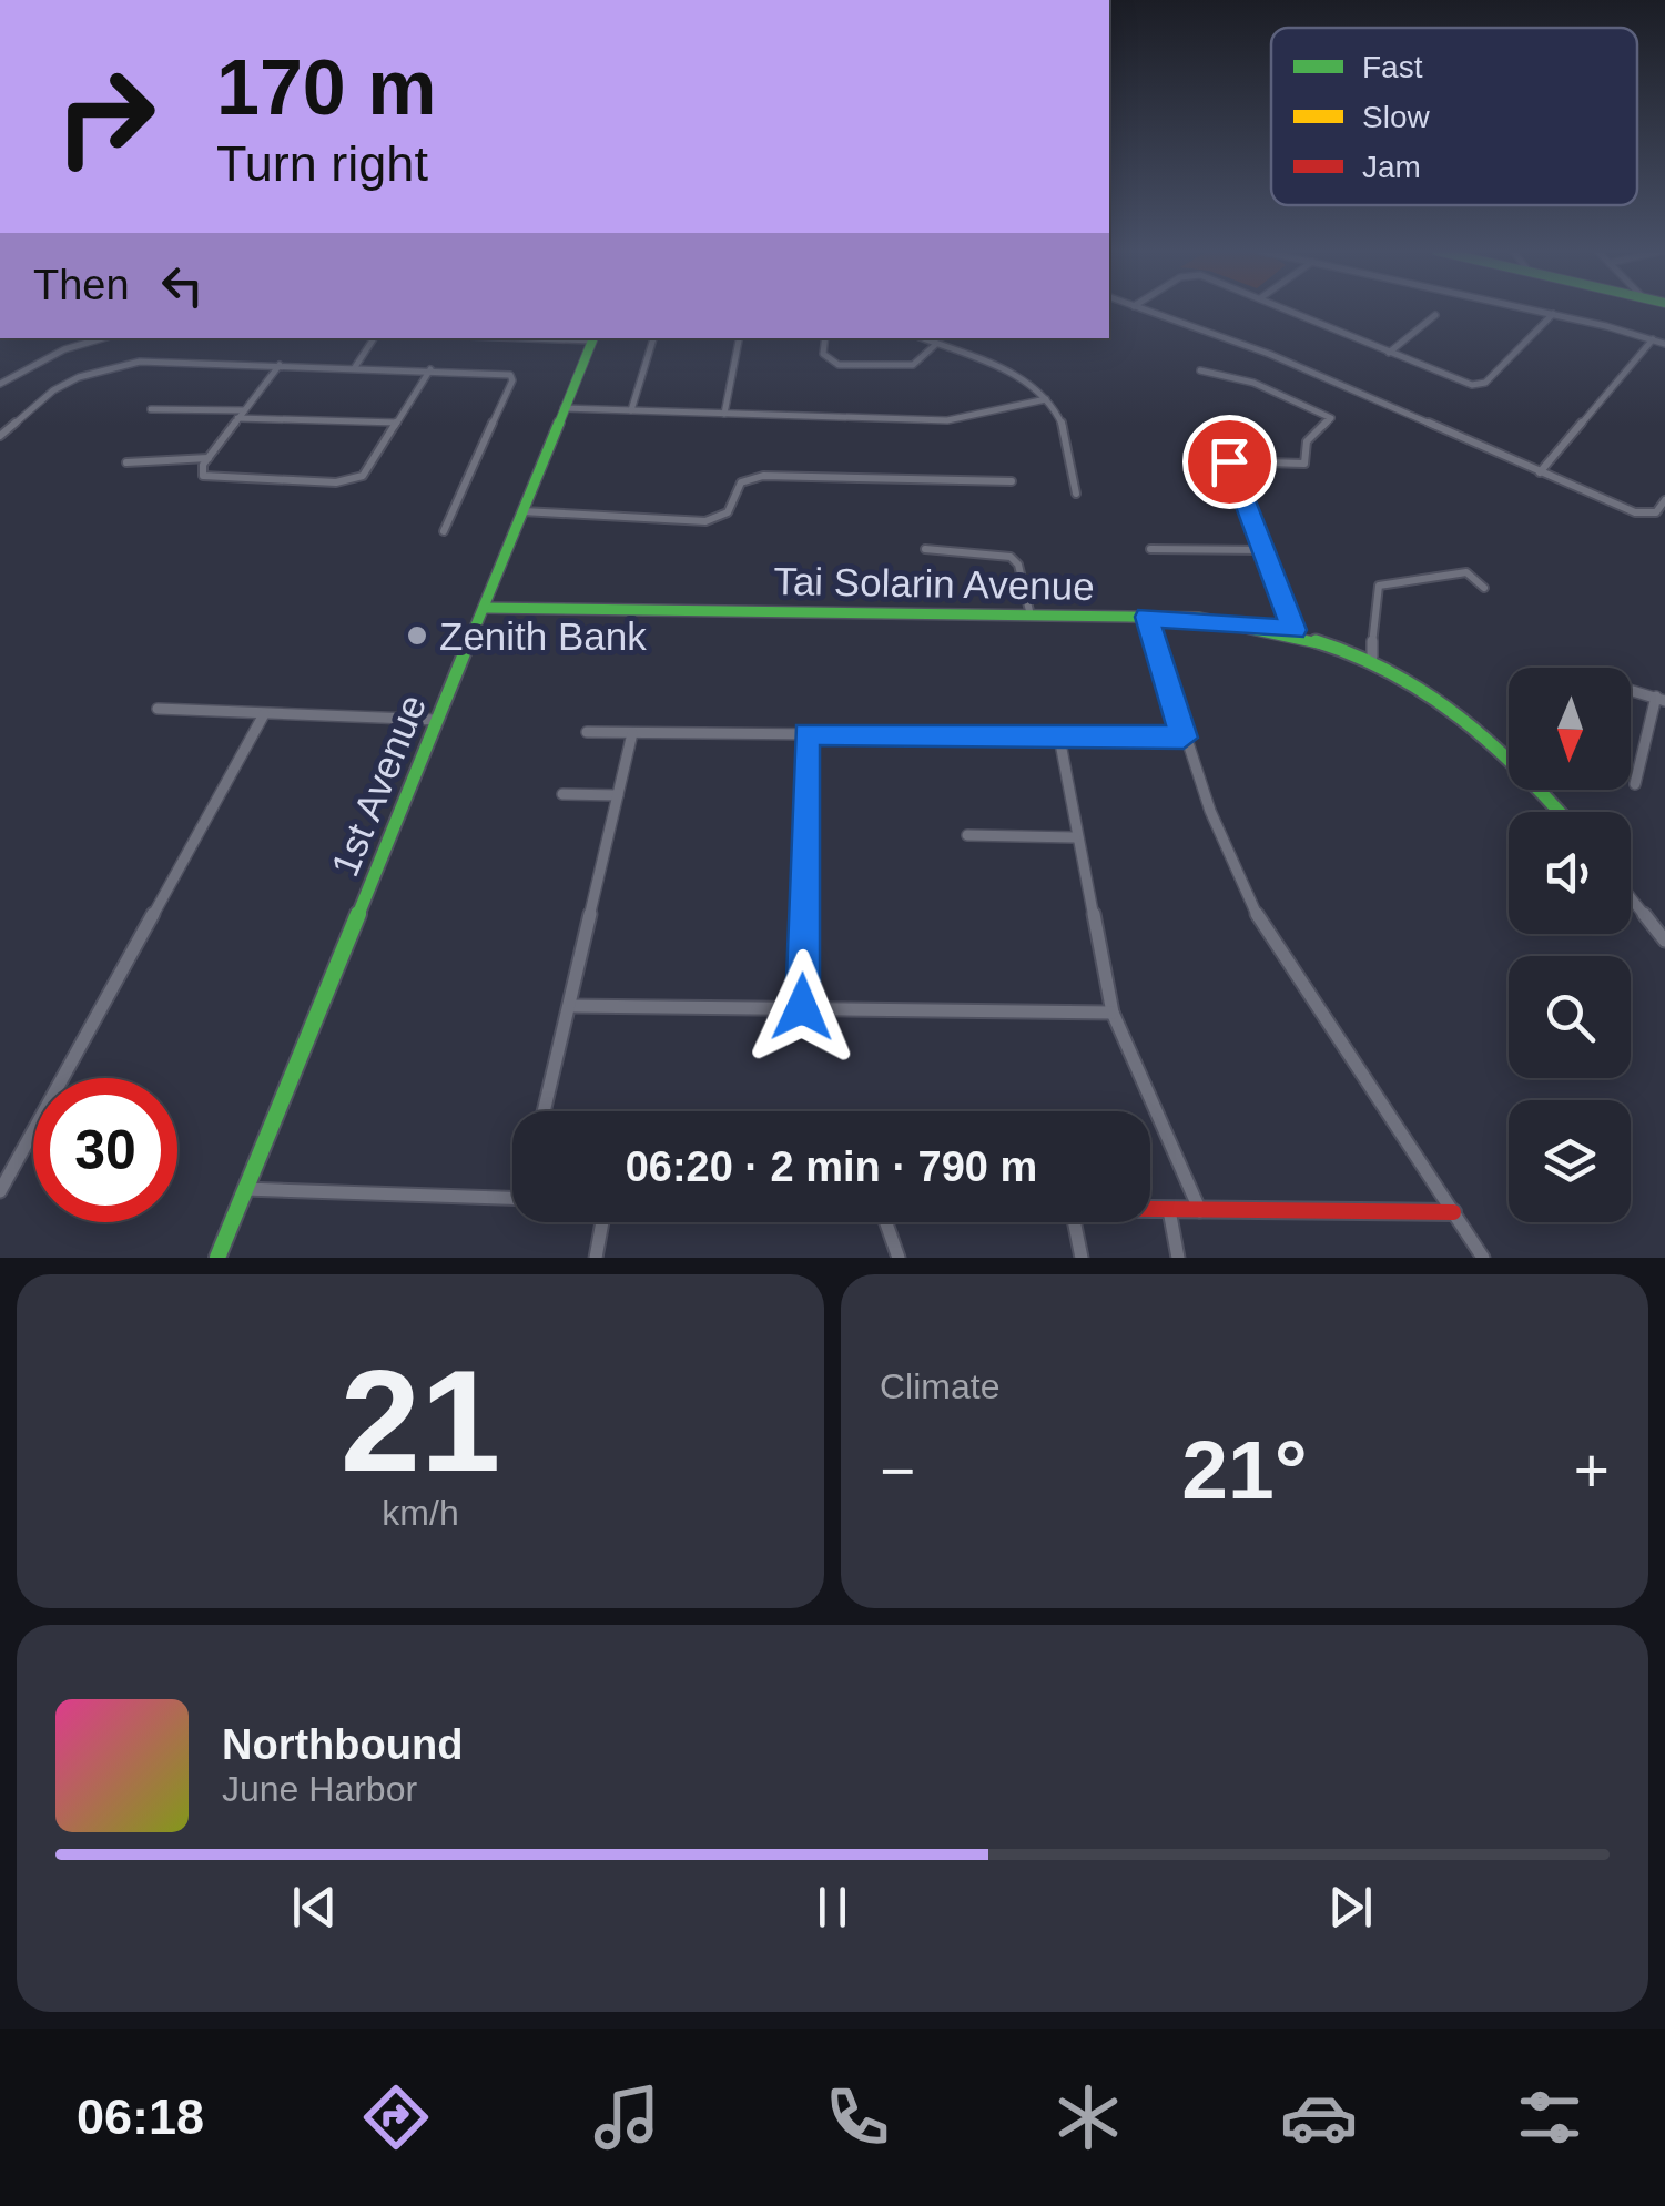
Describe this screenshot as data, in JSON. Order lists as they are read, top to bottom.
{
  "streets": {
    "street": ["Tai Solarin Avenue", "1st Avenue"]
  },
  "crossings": [
    ["Tai Solarin Avenue", "1st Avenue"]
  ],
  "places": ["Zenith Bank"],
  "legend": ["Fast", "Slow", "Jam"],
  "north": "bottom",
  "page": {
    "turn": ["170 m", "Turn right"],
    "then": "Then",
    "limit": "30",
    "trip": "06:20 · 2 min · 790 m",
    "tile": [
      ["21", "km/h"],
      "Climate"
    ],
    "heat": ["−", "21°", "+"],
    "song": ["Northbound", "June Harbor"],
    "tabs": "06:18"
  }
}
